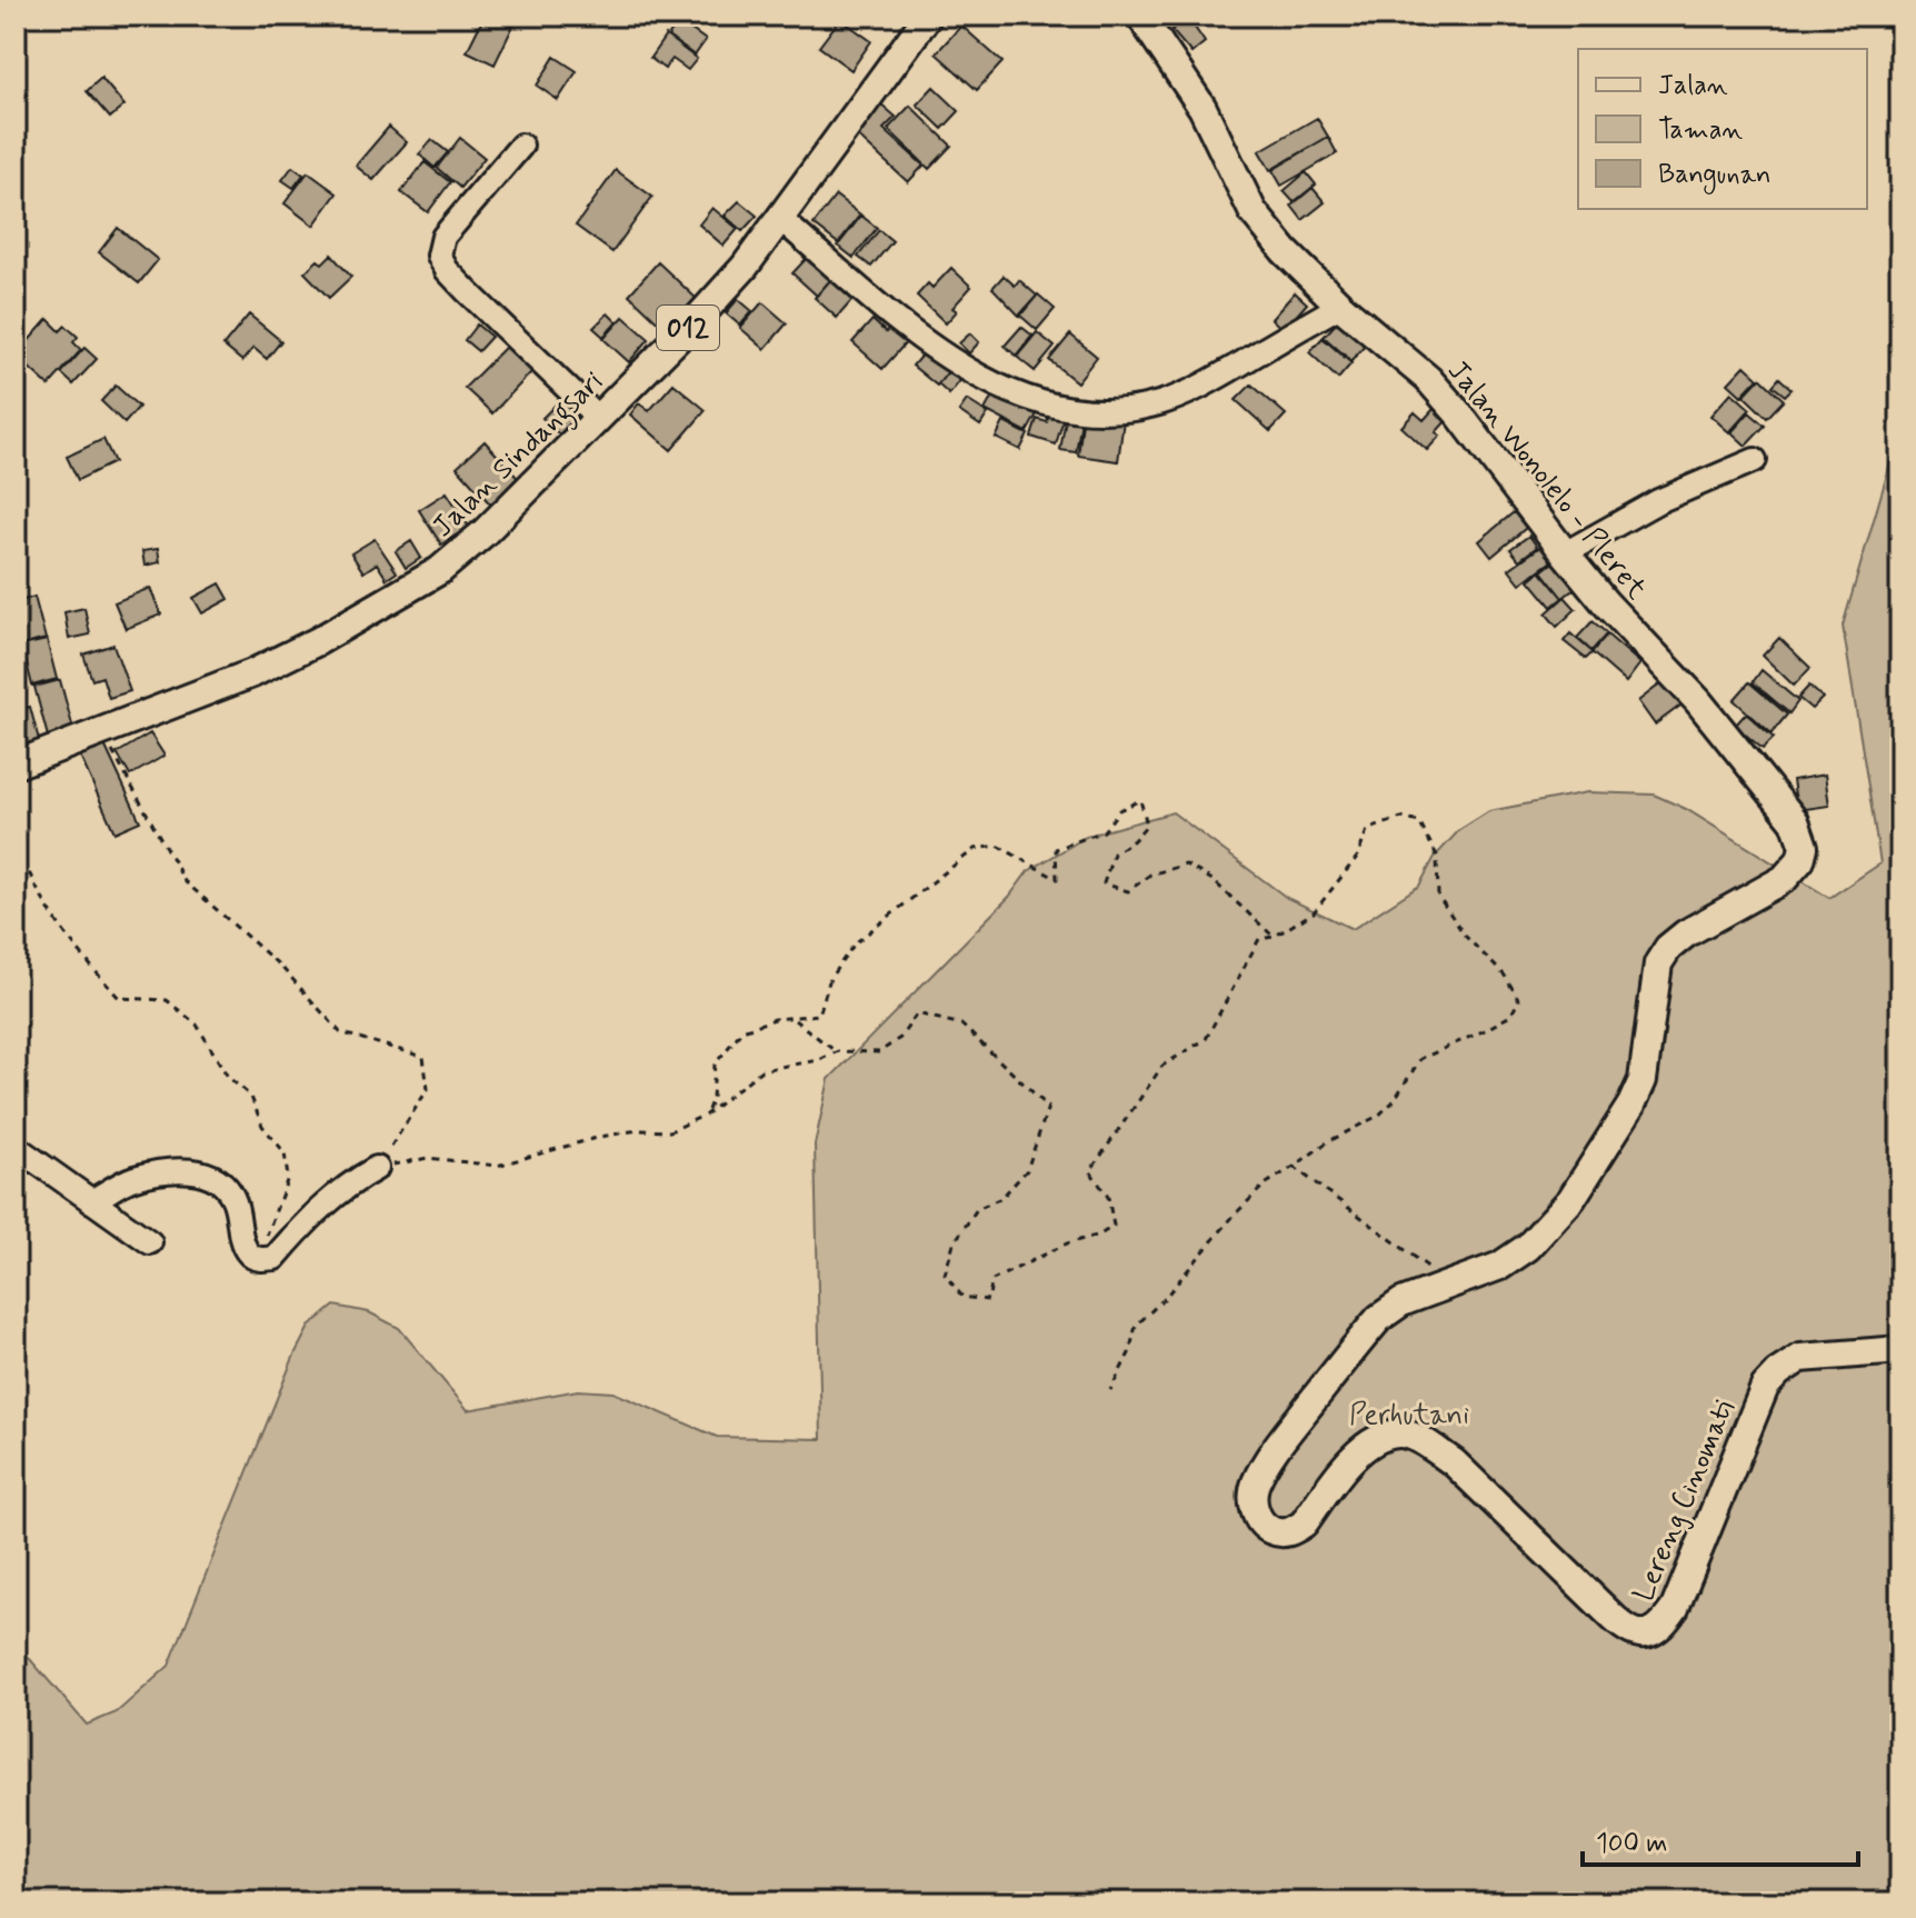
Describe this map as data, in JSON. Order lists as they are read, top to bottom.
{
  "streets": {
    "main road": [
      "012",
      "Jalan Sindangsari",
      "Jalan Wonolelo - Pleret",
      "Lereng Cinomati"
    ]
  },
  "crossings": [
    ["Jalan Wonolelo - Pleret", "Lereng Cinomati"]
  ],
  "parks": ["Perhutani"],
  "legend": ["Jalan", "Taman", "Bangunan"],
  "scale_bar": "100 m"
}
